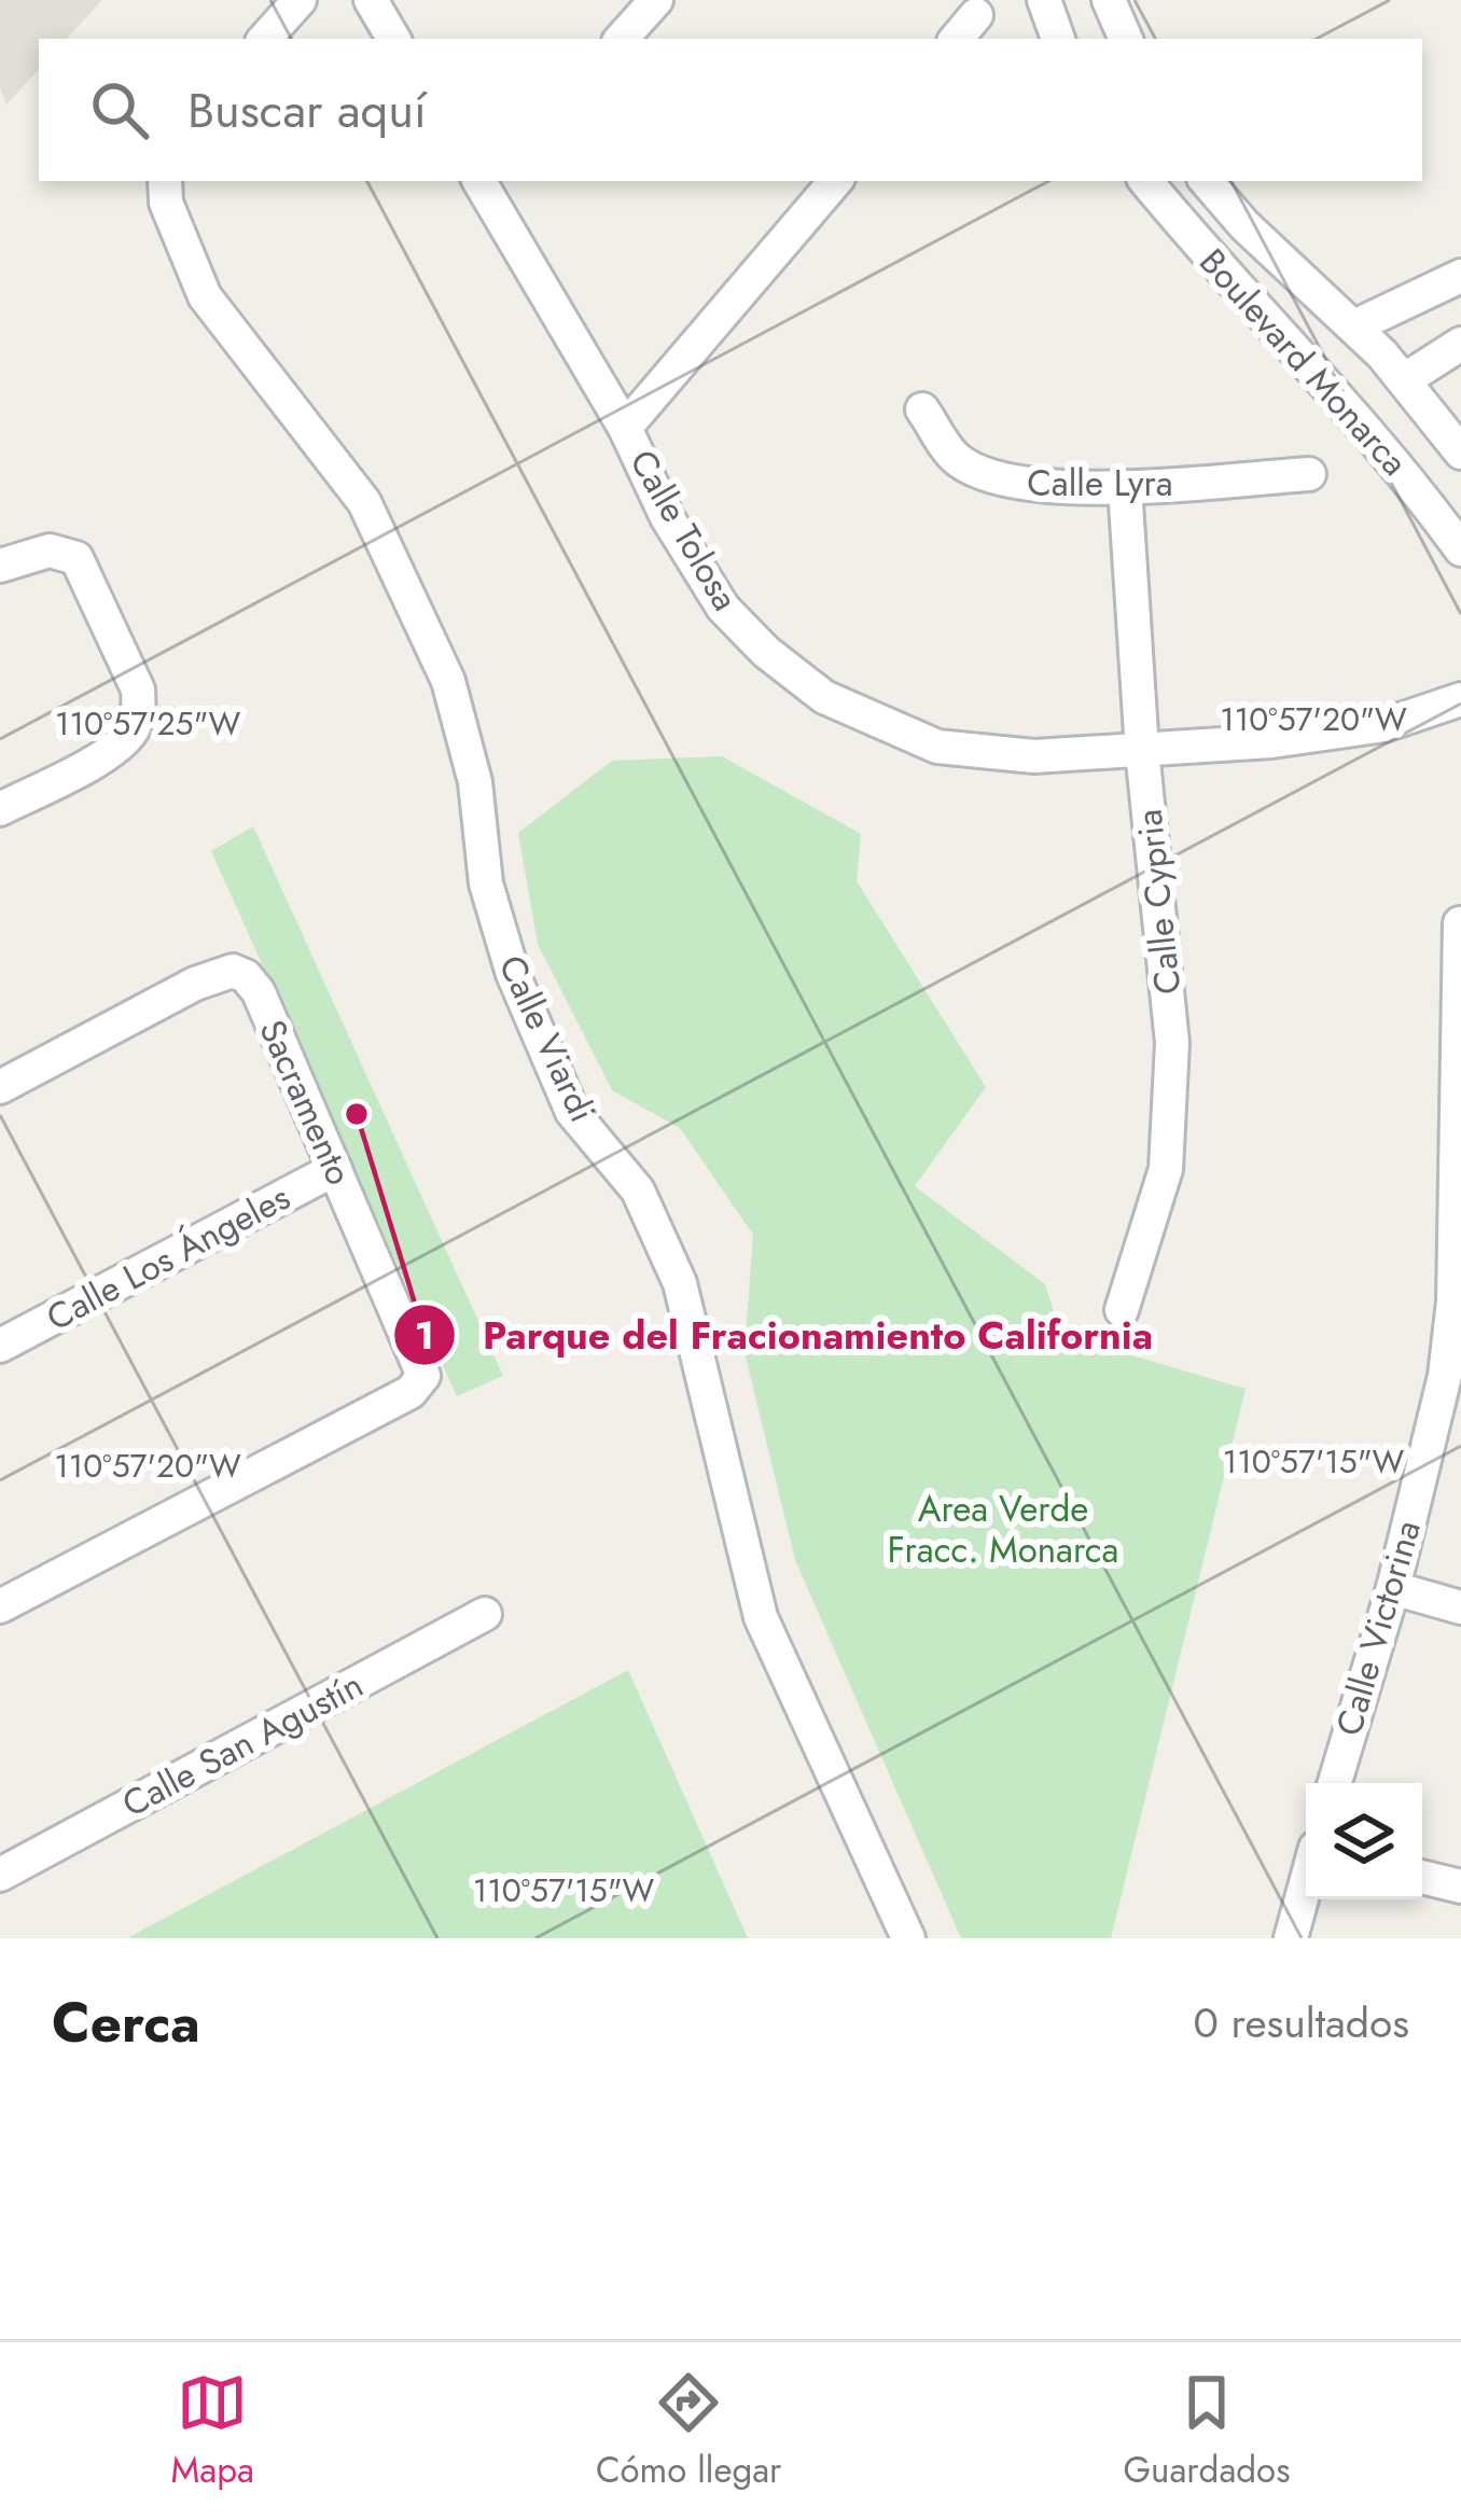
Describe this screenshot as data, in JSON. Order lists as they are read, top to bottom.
{
  "streets": {
    "street": [
      "Boulevard Monarca",
      "Calle Lyra",
      "Calle Tolosa",
      "Calle Cypria",
      "Calle Viardi",
      "Sacramento",
      "Calle Los Ángeles",
      "Calle Victorina",
      "Calle San Agustín"
    ]
  },
  "crossings": [
    ["Calle Lyra", "Calle Cypria"],
    ["Calle Tolosa", "Calle Cypria"],
    ["Sacramento", "Calle Los Ángeles"]
  ],
  "parks": ["Area Verde Fracc. Monarca"],
  "places": ["Parque del Fracionamiento California"],
  "page": {
    "search": "Buscar aquí",
    "heading": ["Cerca", "0 resultados"],
    "nav": ["Mapa", "Cómo llegar", "Guardados"]
  },
  "coordinates": ["110°57'20\"W", "110°57'25\"W", "110°57'15\"W"]
}
